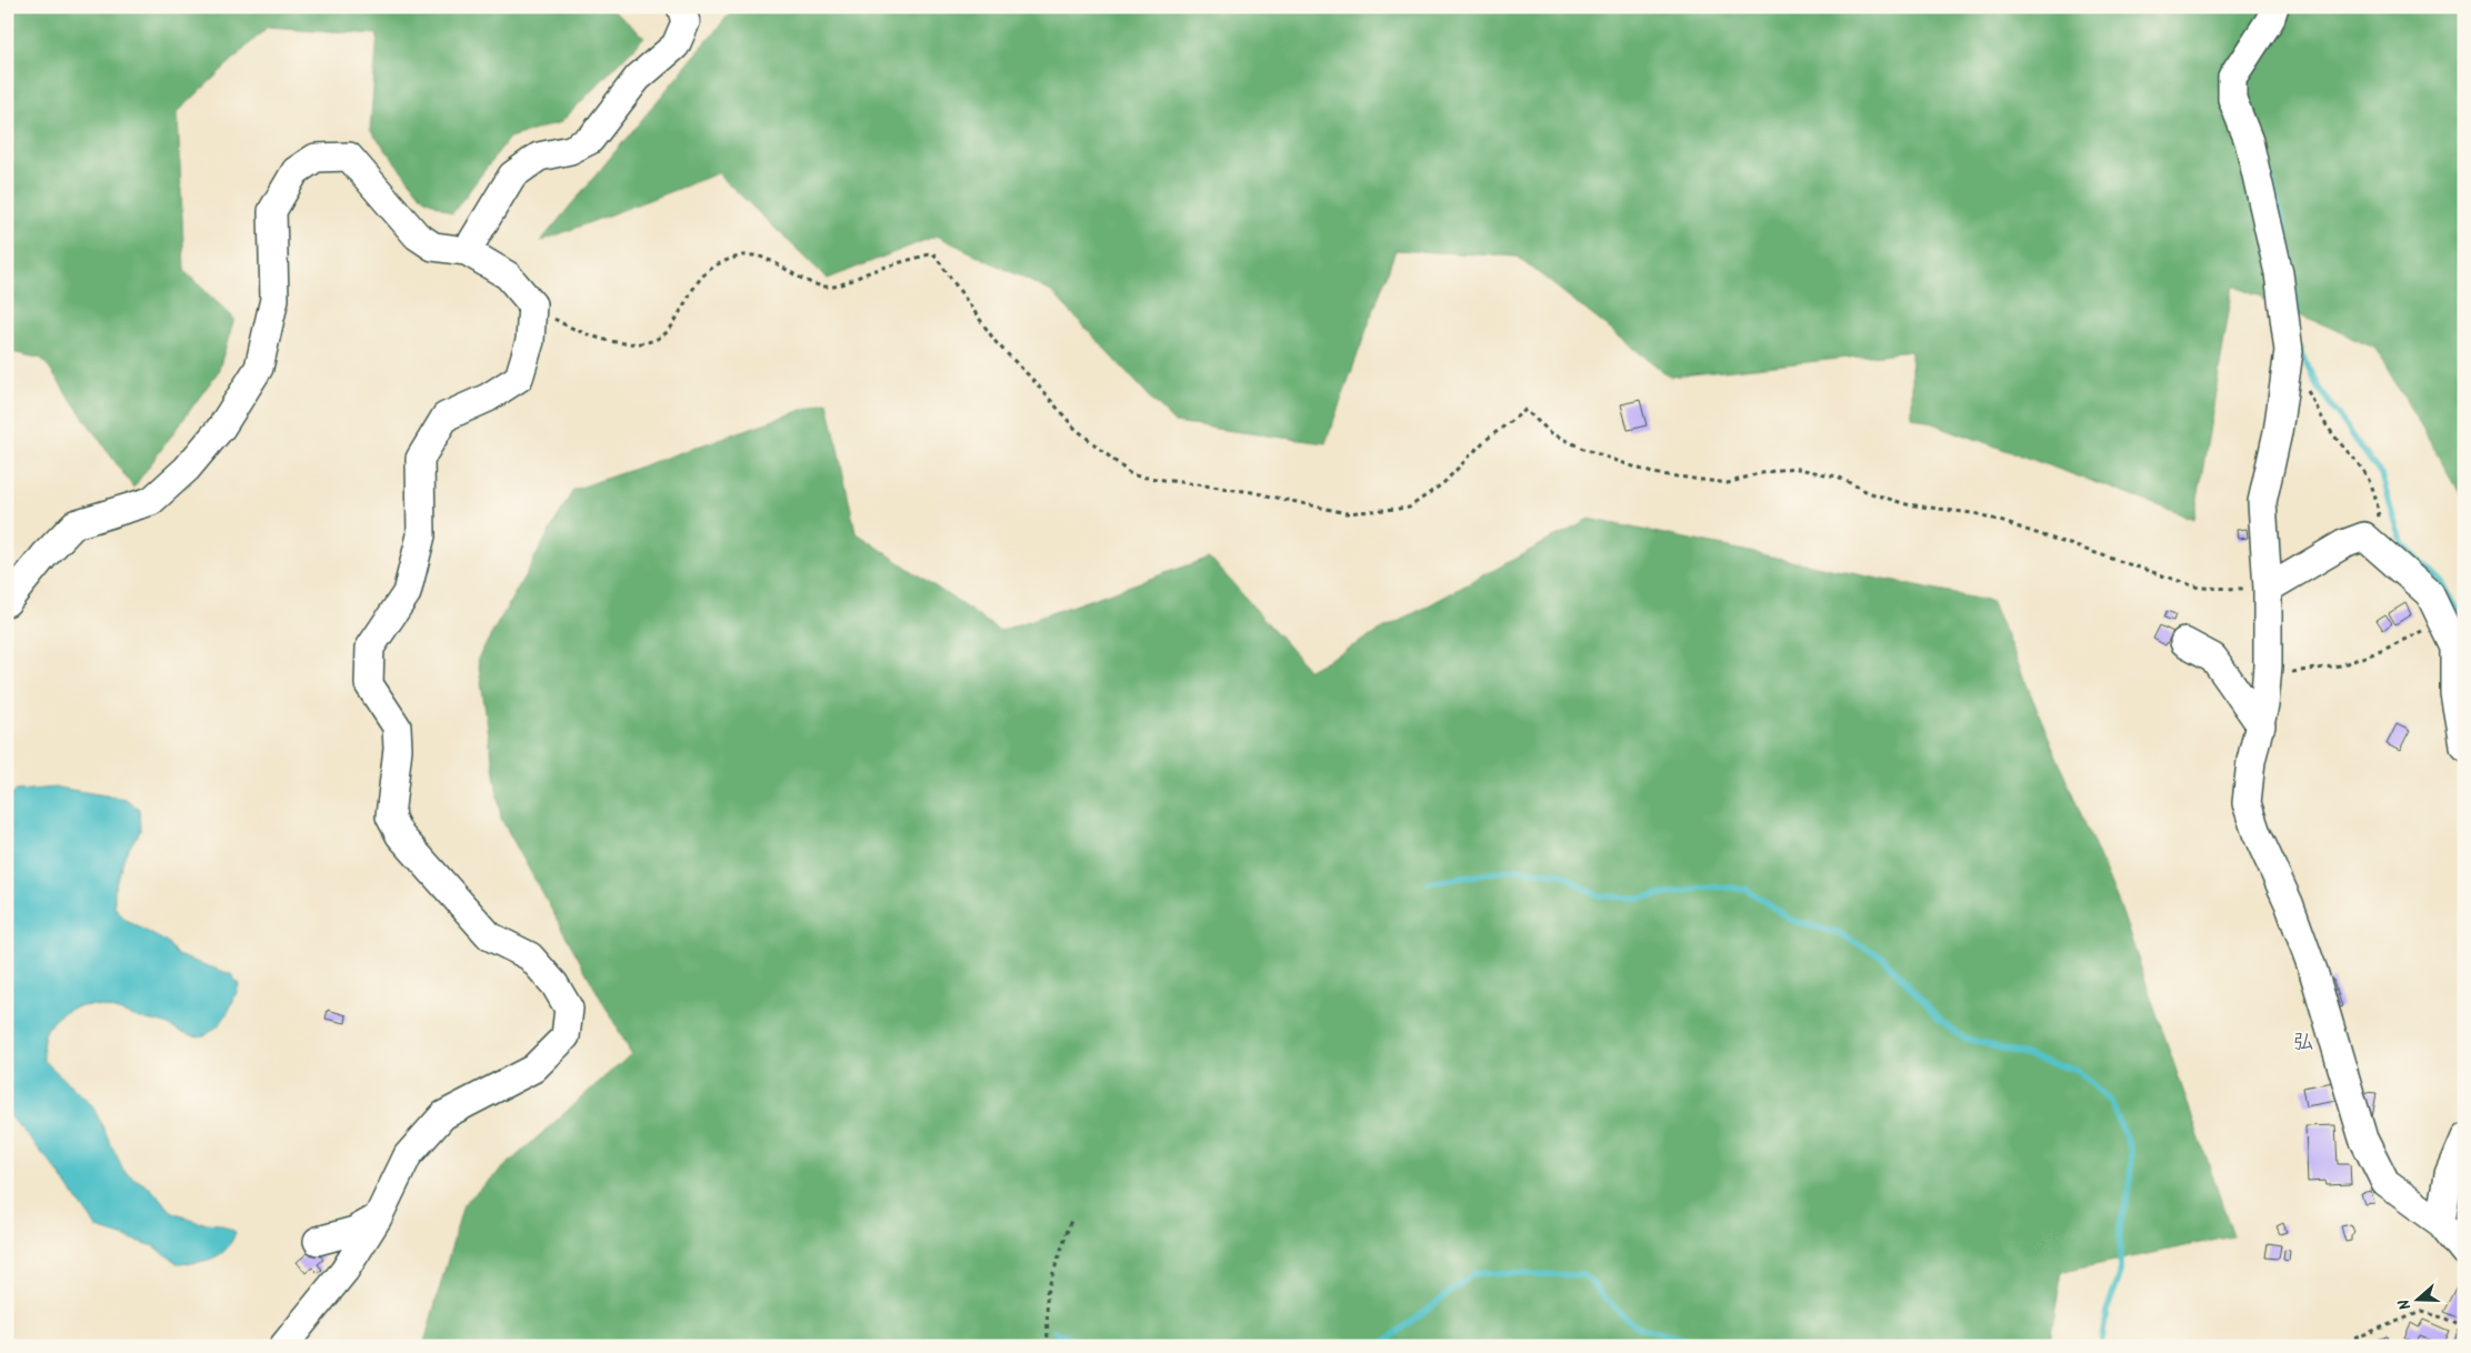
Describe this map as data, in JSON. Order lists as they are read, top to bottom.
{
  "districts": ["弘"],
  "north": "left"
}
